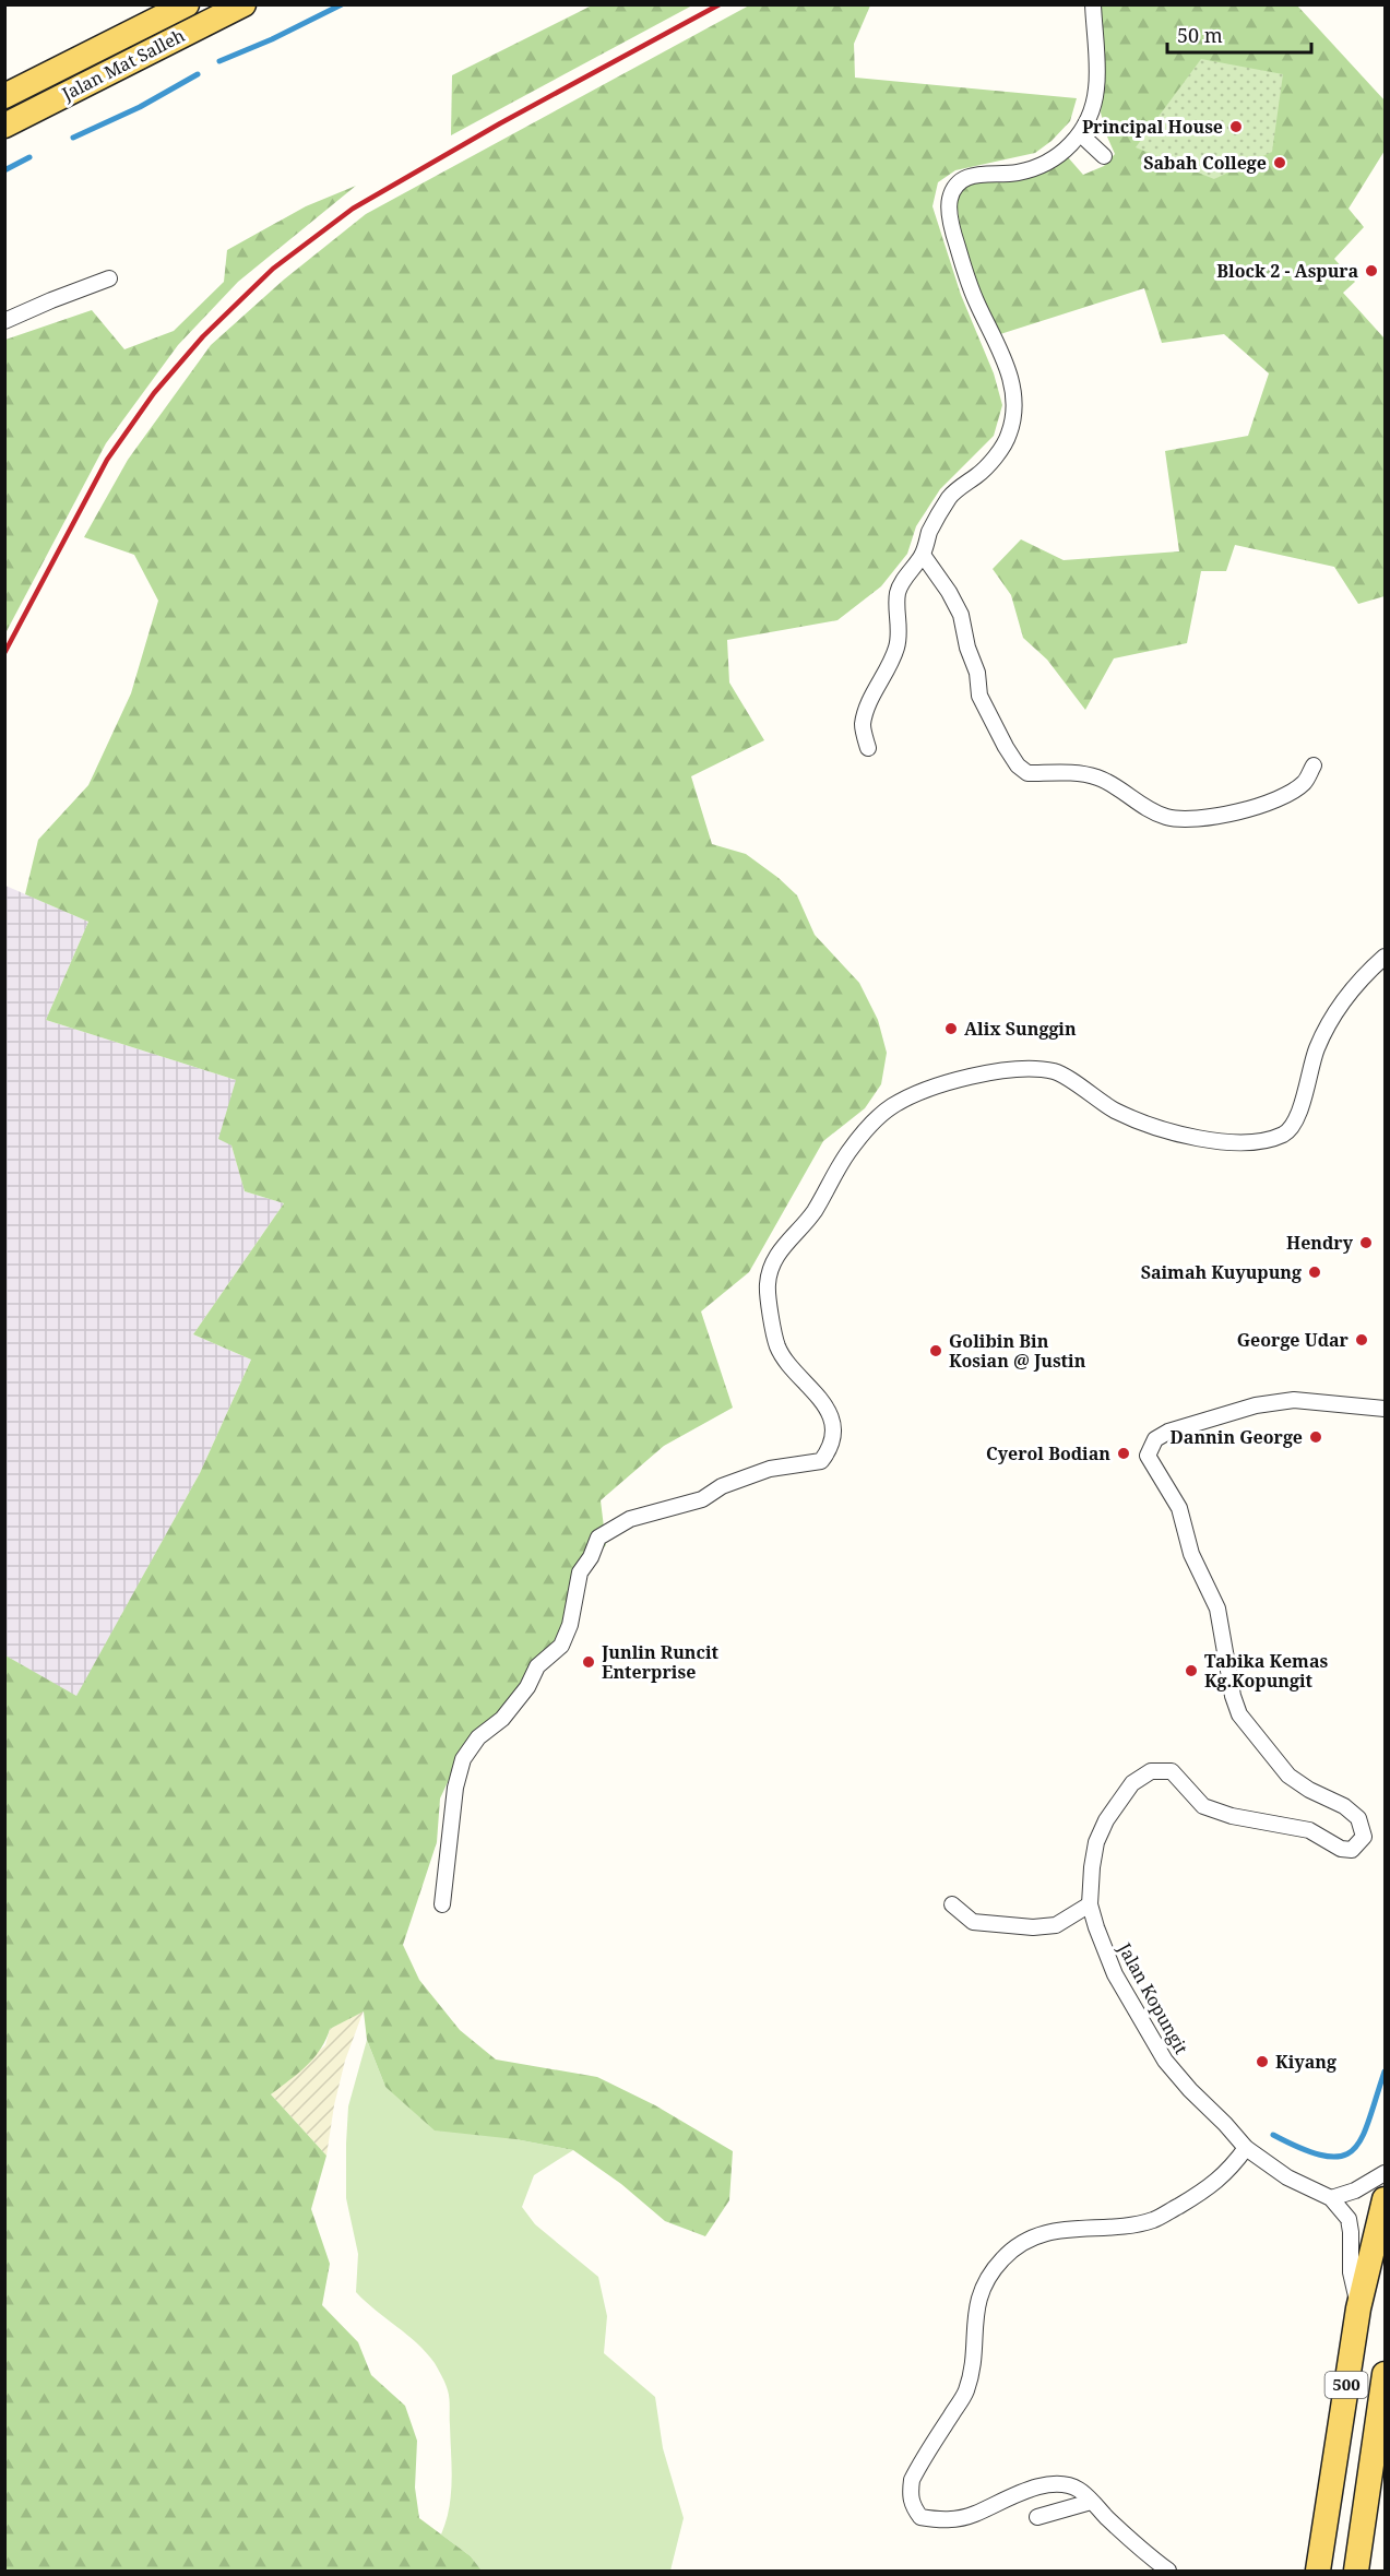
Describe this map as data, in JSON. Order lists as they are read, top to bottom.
{
  "streets": {
    "main road": ["Jalan Mat Salleh", "500"],
    "street": ["Jalan Kopungit"]
  },
  "crossings": [
    ["Jalan Kopungit", "500"]
  ],
  "places": [
    "Principal House",
    "Sabah College",
    "Block 2 - Aspura",
    "Alix Sunggin",
    "Hendry",
    "Saimah Kuyupung",
    "George Udar",
    "Golibin Bin Kosian @ Justin",
    "Dannin George",
    "Cyerol Bodian",
    "Junlin Runcit Enterprise",
    "Tabika Kemas Kg.Kopungit",
    "Kiyang"
  ],
  "scale_bar": "50 m"
}
